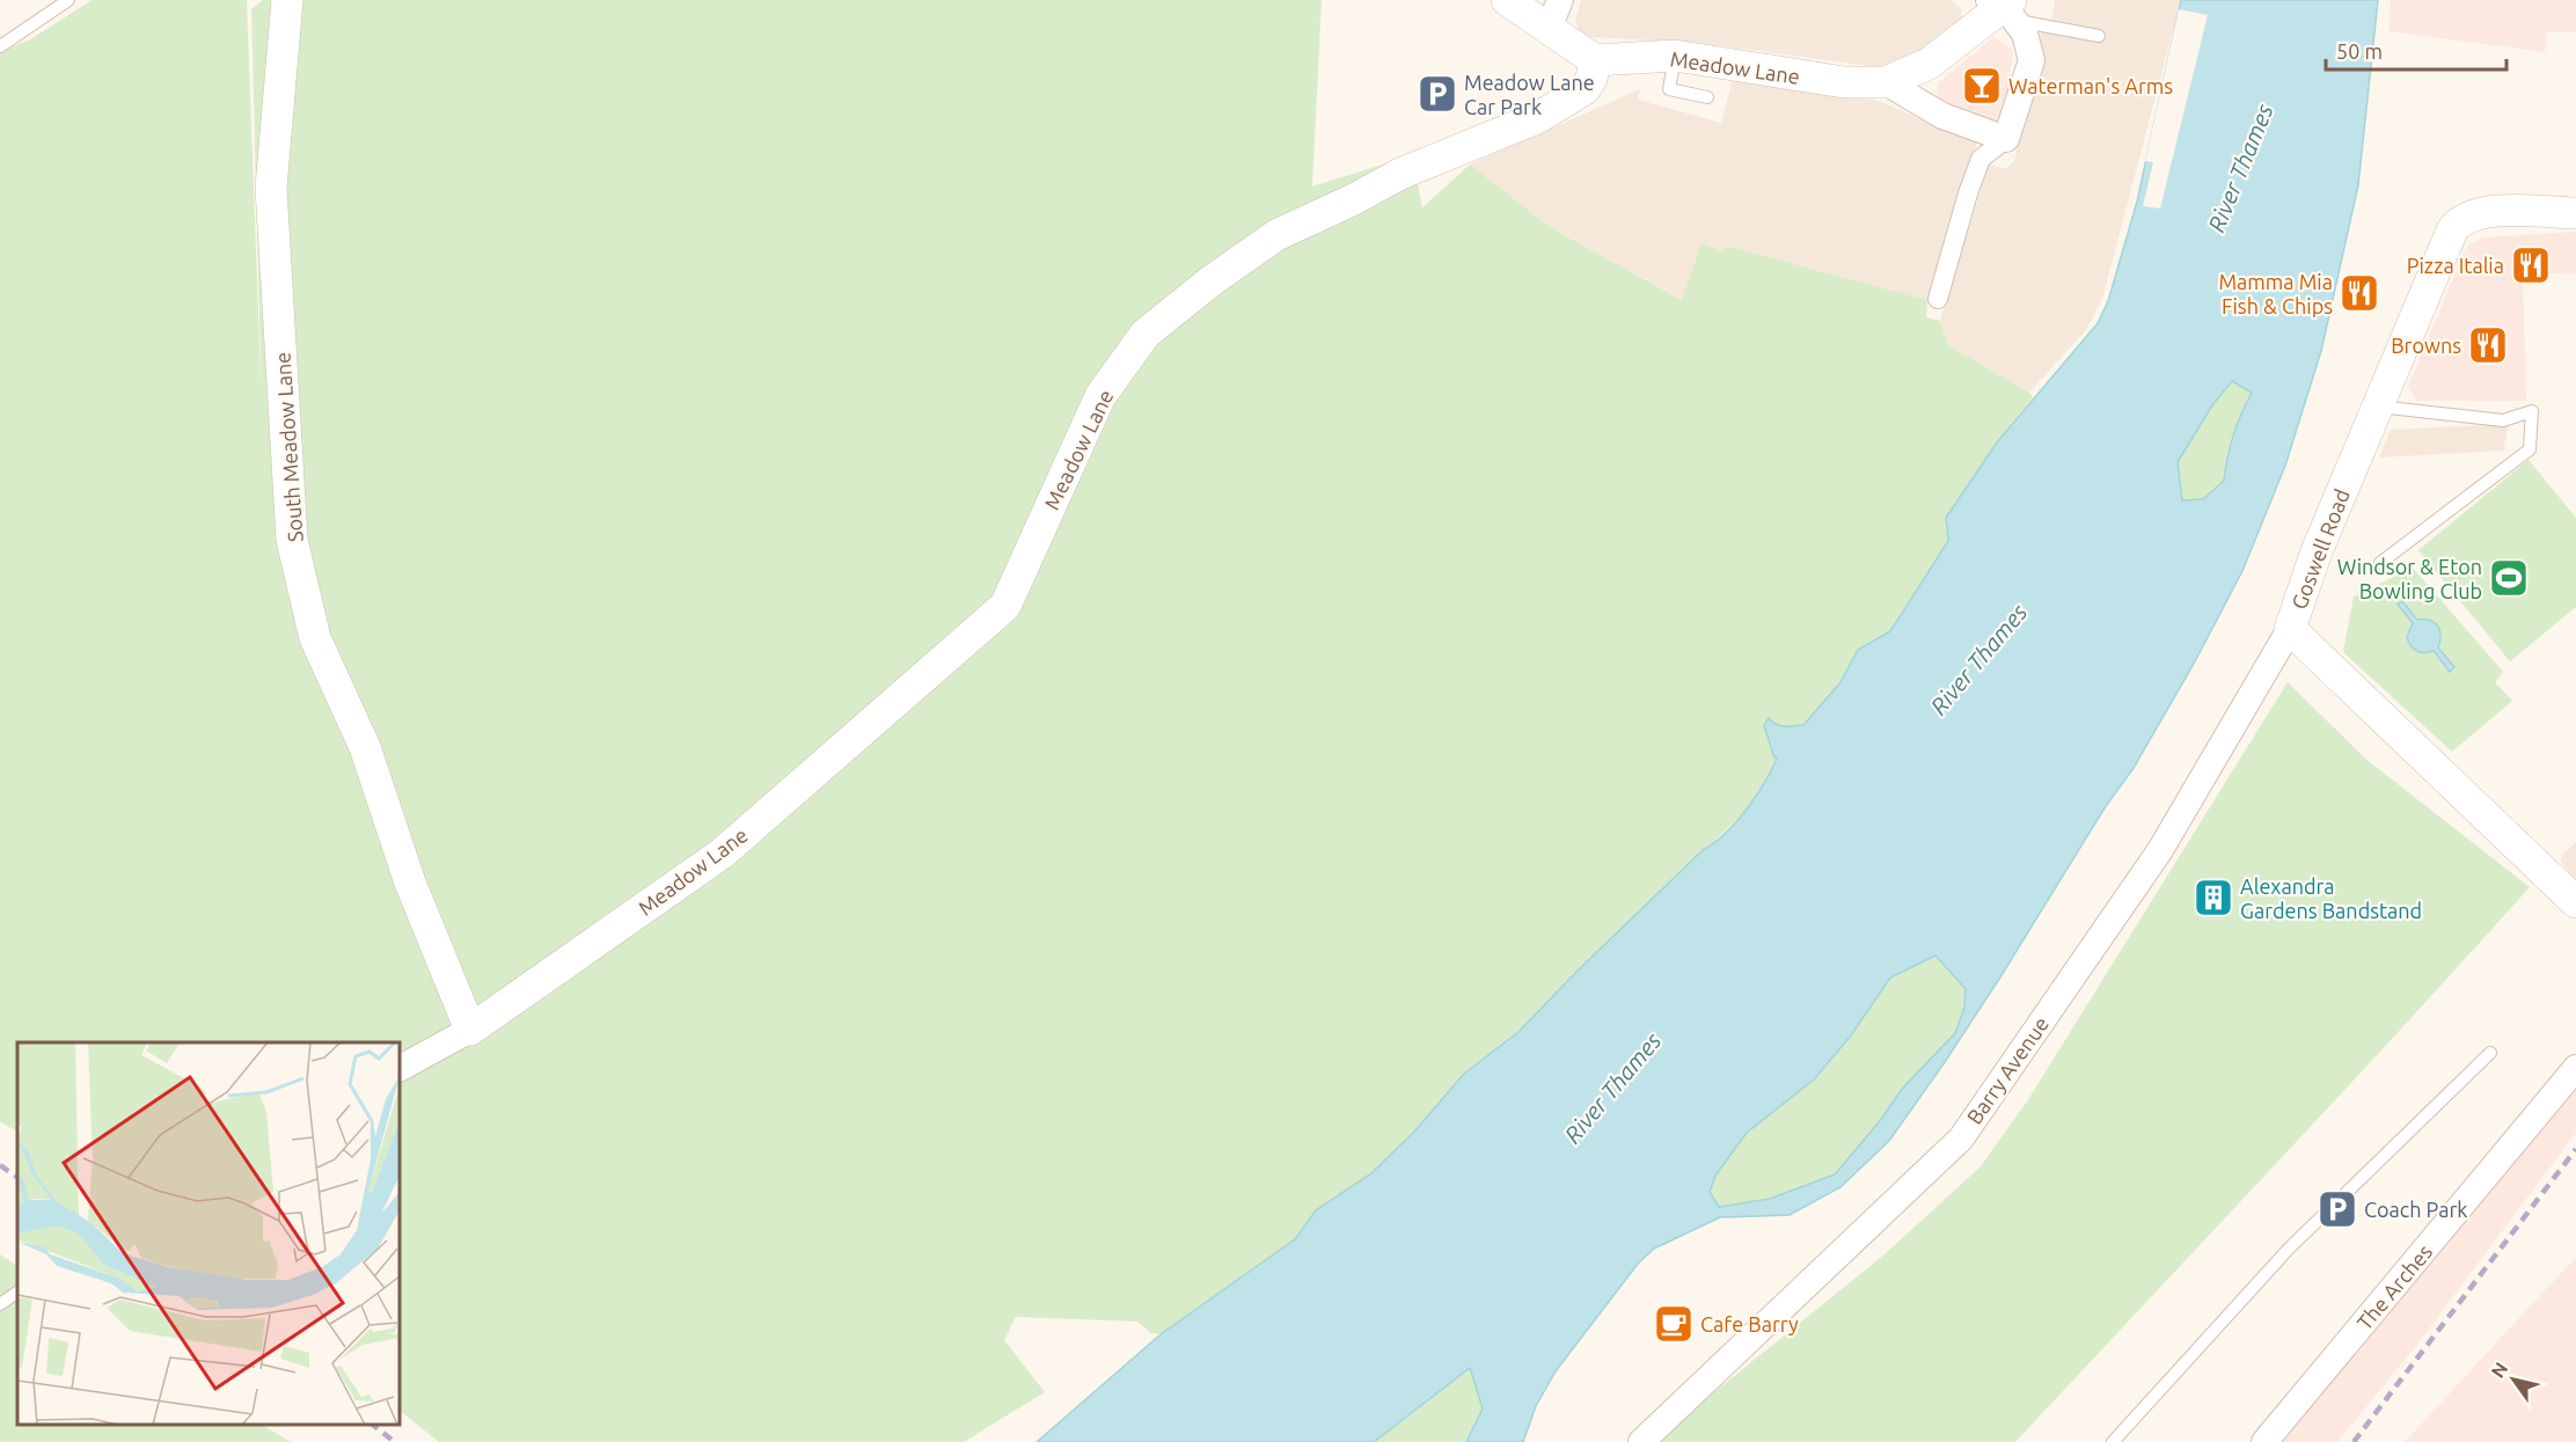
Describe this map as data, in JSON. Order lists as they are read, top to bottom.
{
  "streets": {
    "street": [
      "Meadow Lane",
      "South Meadow Lane",
      "Goswell Road",
      "Barry Avenue",
      "The Arches"
    ]
  },
  "crossings": [
    ["Meadow Lane", "South Meadow Lane"],
    ["Goswell Road", "Barry Avenue"]
  ],
  "water": ["River Thames"],
  "places": {
    "bar": ["Waterman's Arms"],
    "parking": ["Meadow Lane Car Park", "Coach Park"],
    "restaurant": ["Pizza Italia", "Mamma Mia Fish & Chips", "Browns"],
    "sports": ["Windsor & Eton Bowling Club"],
    "building": ["Alexandra Gardens Bandstand"],
    "cafe": ["Cafe Barry"]
  },
  "scale_bar": "50 m",
  "north": "top left"
}
